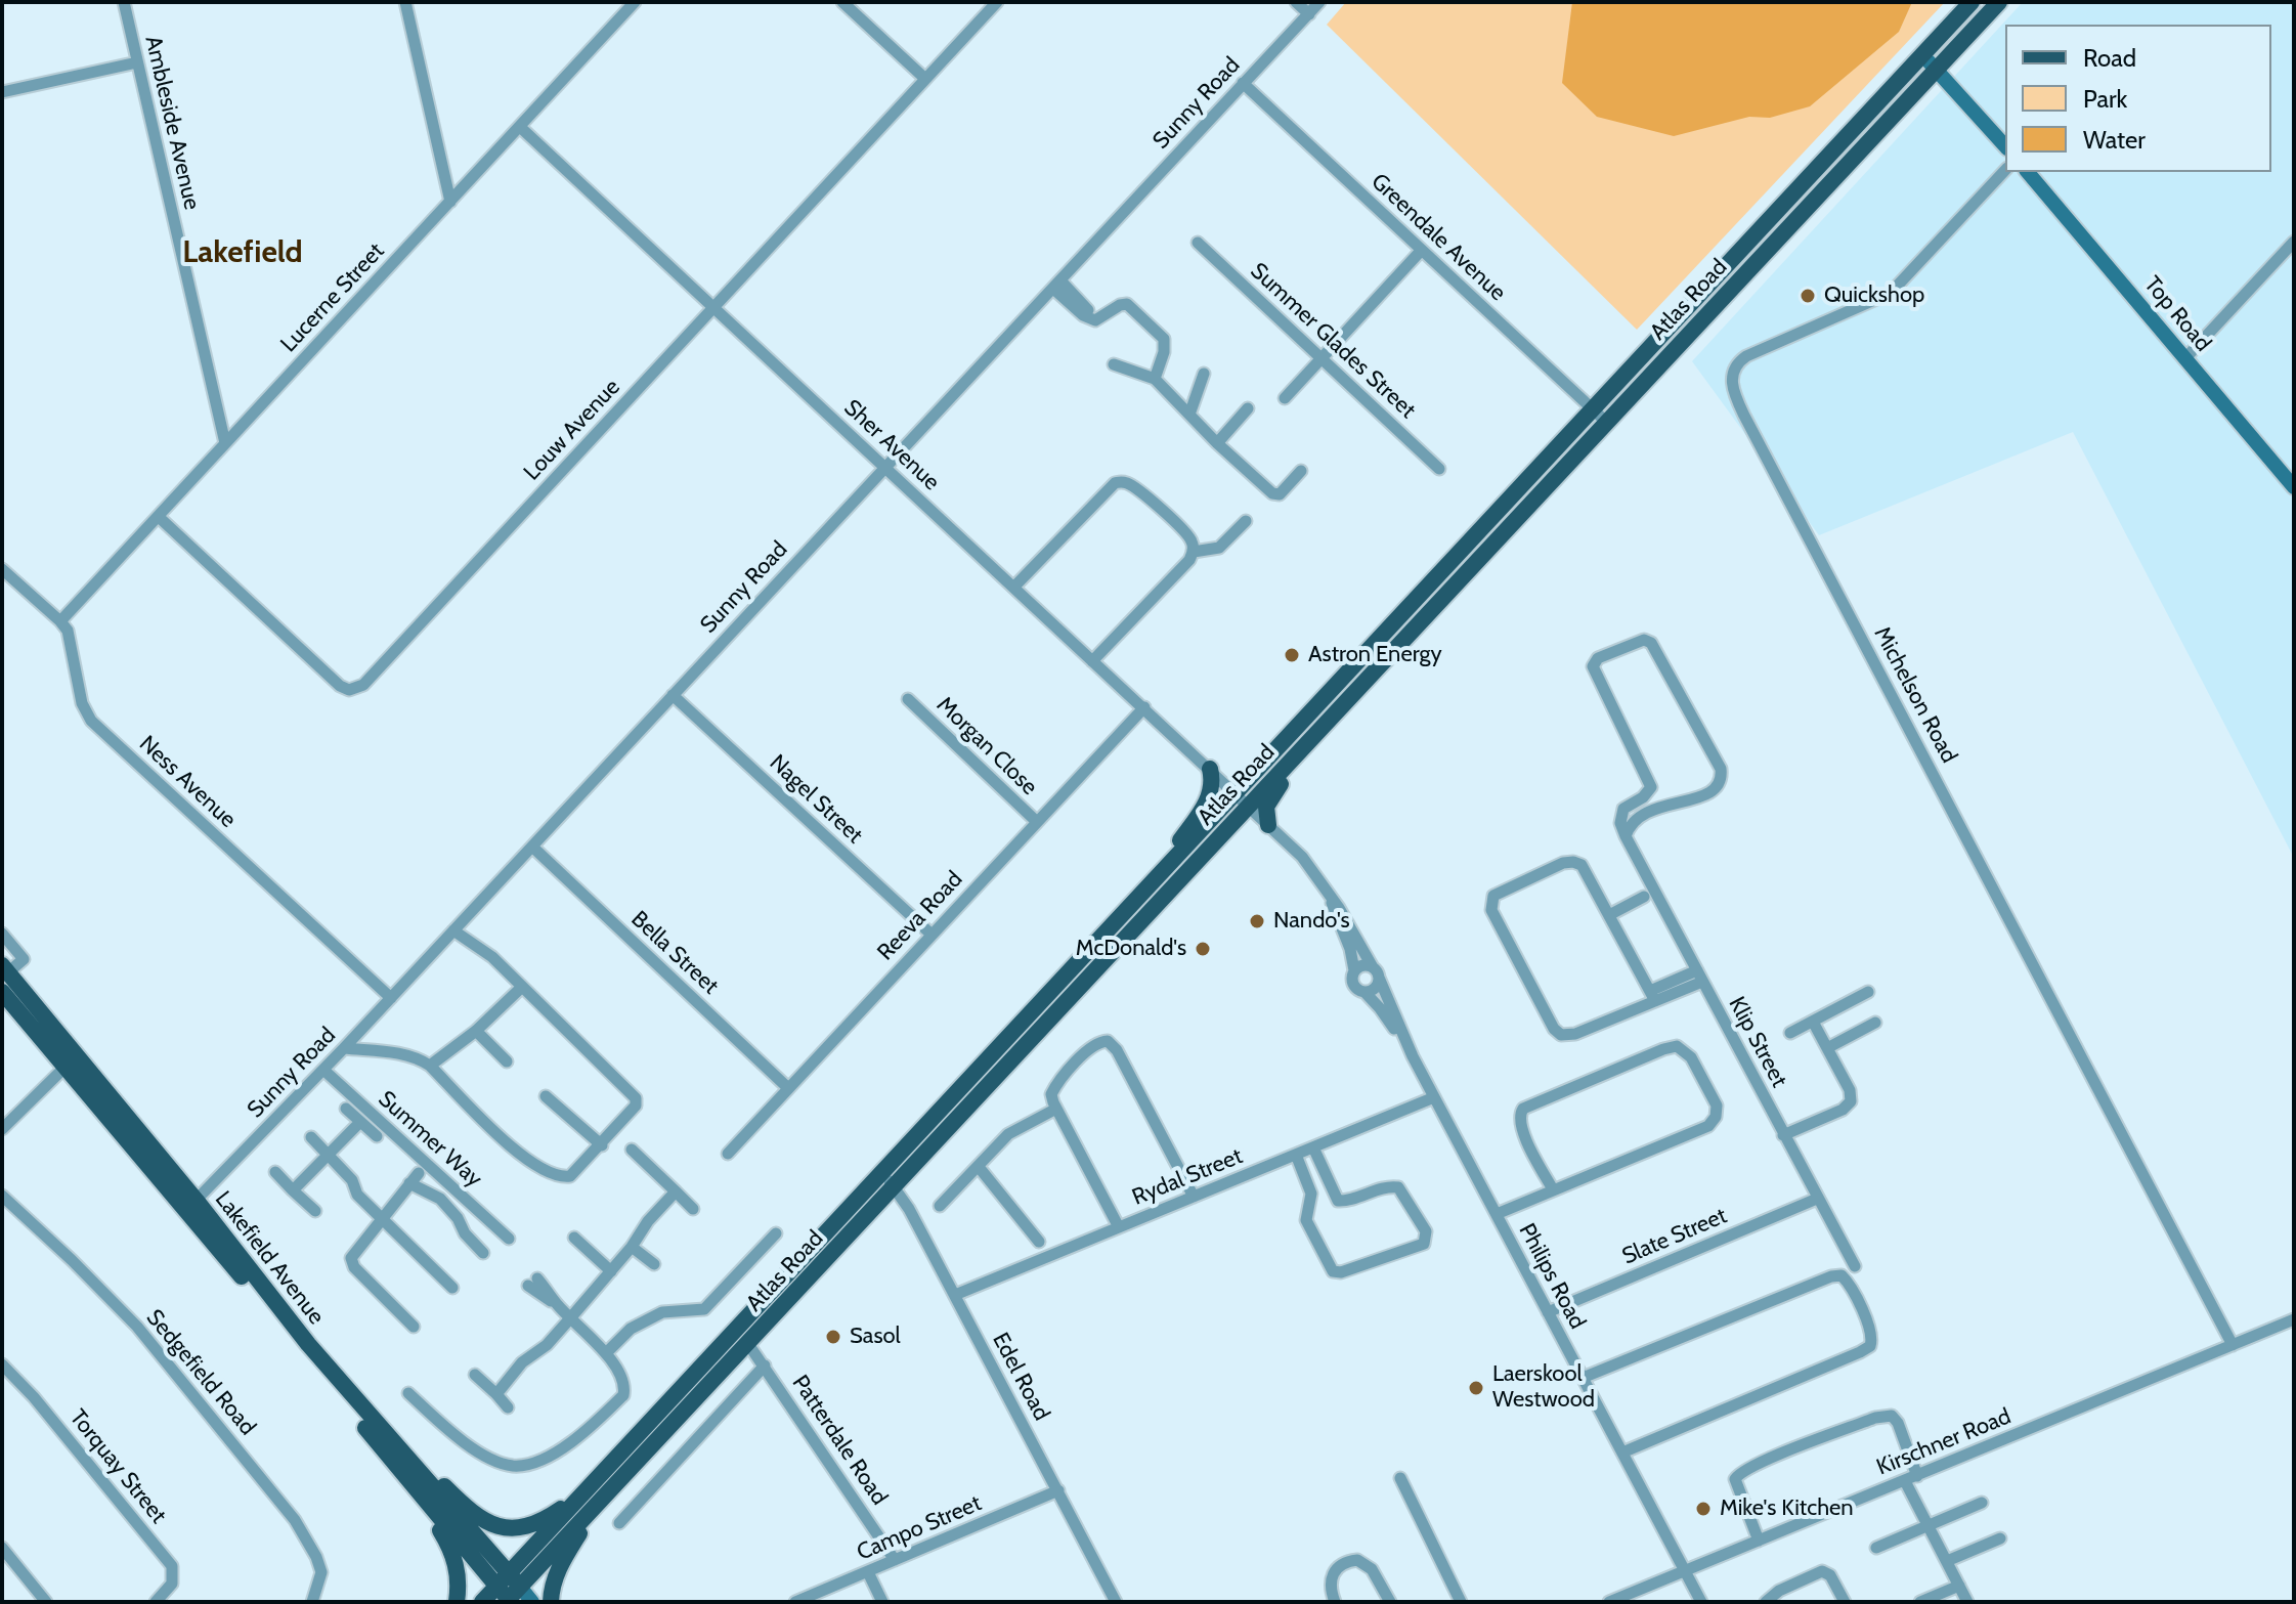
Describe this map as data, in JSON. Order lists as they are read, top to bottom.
{
  "streets": {
    "main road": ["Atlas Road", "Lakefield Avenue"],
    "street": [
      "Sunny Road",
      "Ambleside Avenue",
      "Greendale Avenue",
      "Lucerne Street",
      "Top Road",
      "Summer Glades Street",
      "Louw Avenue",
      "Sher Avenue",
      "Michelson Road",
      "Morgan Close",
      "Ness Avenue",
      "Nagel Street",
      "Reeva Road",
      "Bella Street",
      "Klip Street",
      "Summer Way",
      "Rydal Street",
      "Slate Street",
      "Philips Road",
      "Sedgefield Road",
      "Edel Road",
      "Patterdale Road",
      "Kirschner Road",
      "Torquay Street",
      "Campo Street"
    ]
  },
  "crossings": [
    ["Sunny Road", "Greendale Avenue"],
    ["Sunny Road", "Sher Avenue"],
    ["Sunny Road", "Ness Avenue"],
    ["Sunny Road", "Nagel Street"],
    ["Sunny Road", "Bella Street"],
    ["Sunny Road", "Summer Way"],
    ["Sunny Road", "Lakefield Avenue"],
    ["Ambleside Avenue", "Lucerne Street"],
    ["Greendale Avenue", "Atlas Road"],
    ["Lucerne Street", "Louw Avenue"],
    ["Lucerne Street", "Sher Avenue"],
    ["Lucerne Street", "Ness Avenue"],
    ["Atlas Road", "Sher Avenue"],
    ["Atlas Road", "Lakefield Avenue"],
    ["Atlas Road", "Philips Road"],
    ["Atlas Road", "Edel Road"],
    ["Atlas Road", "Patterdale Road"],
    ["Louw Avenue", "Sher Avenue"],
    ["Sher Avenue", "Reeva Road"],
    ["Sher Avenue", "Philips Road"],
    ["Michelson Road", "Kirschner Road"],
    ["Morgan Close", "Reeva Road"],
    ["Nagel Street", "Reeva Road"],
    ["Reeva Road", "Bella Street"],
    ["Klip Street", "Slate Street"],
    ["Rydal Street", "Philips Road"],
    ["Rydal Street", "Edel Road"],
    ["Slate Street", "Philips Road"],
    ["Philips Road", "Kirschner Road"],
    ["Edel Road", "Campo Street"],
    ["Patterdale Road", "Campo Street"]
  ],
  "districts": ["Lakefield"],
  "places": [
    "Quickshop",
    "Astron Energy",
    "Nando's",
    "McDonald's",
    "Sasol",
    "Laerskool Westwood",
    "Mike's Kitchen"
  ],
  "legend": ["Road", "Park", "Water"]
}
